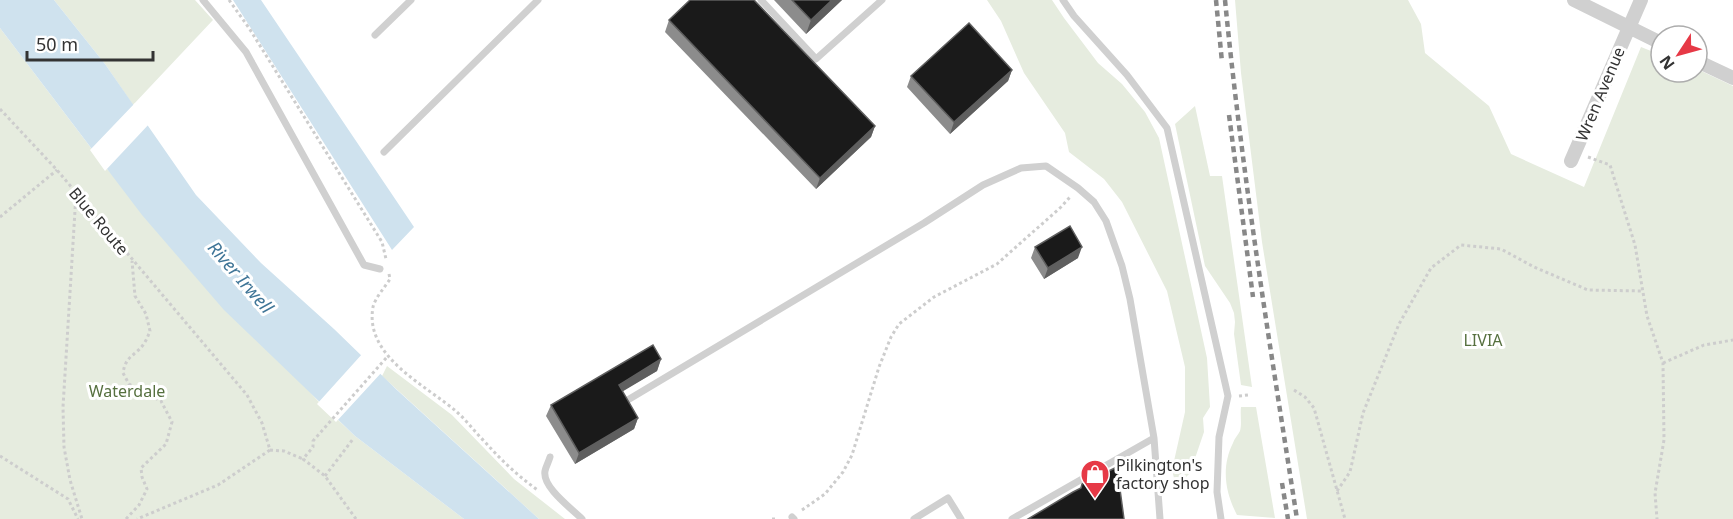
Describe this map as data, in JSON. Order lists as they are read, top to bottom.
{
  "streets": {
    "street": ["Wren Avenue"],
    "path": ["Blue Route"]
  },
  "water": ["River Irwell"],
  "parks": ["LIVIA", "Waterdale"],
  "places": {
    "shop": ["Pilkington's factory shop"]
  },
  "scale_bar": "50 m",
  "north": "bottom left"
}
